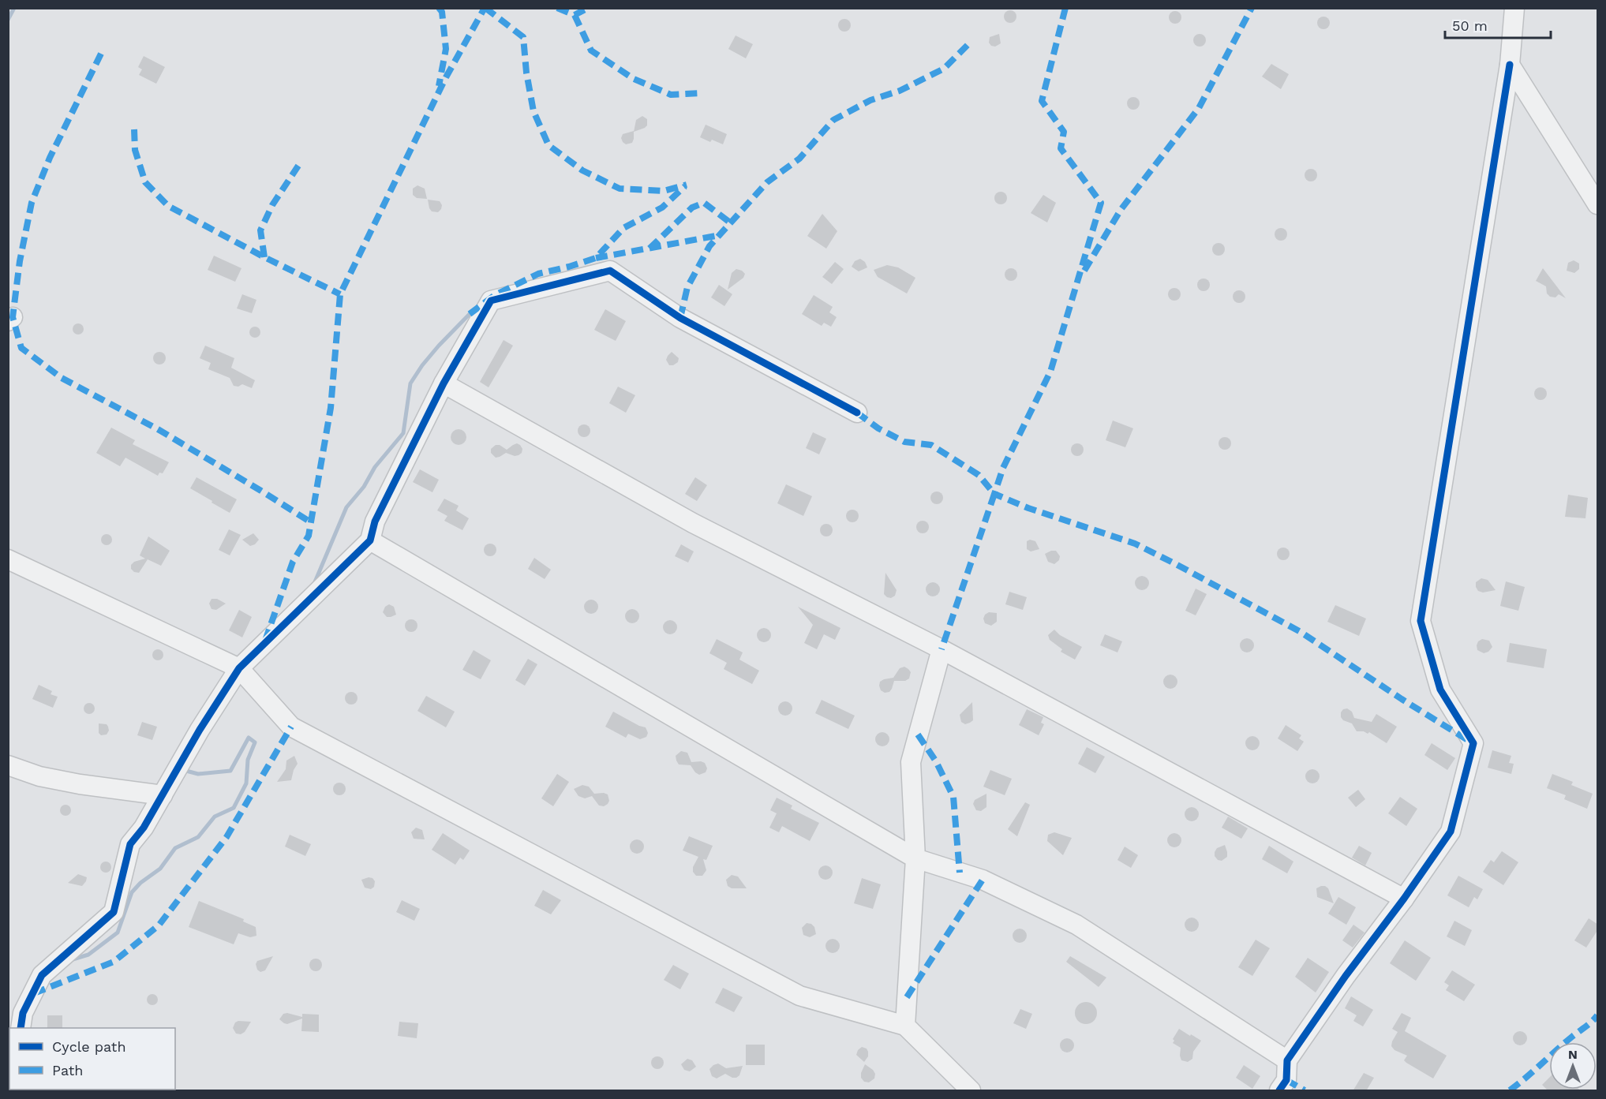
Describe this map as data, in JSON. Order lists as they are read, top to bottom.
{
  "legend": ["Cycle path", "Path"],
  "scale_bar": "50 m",
  "north": "top"
}
